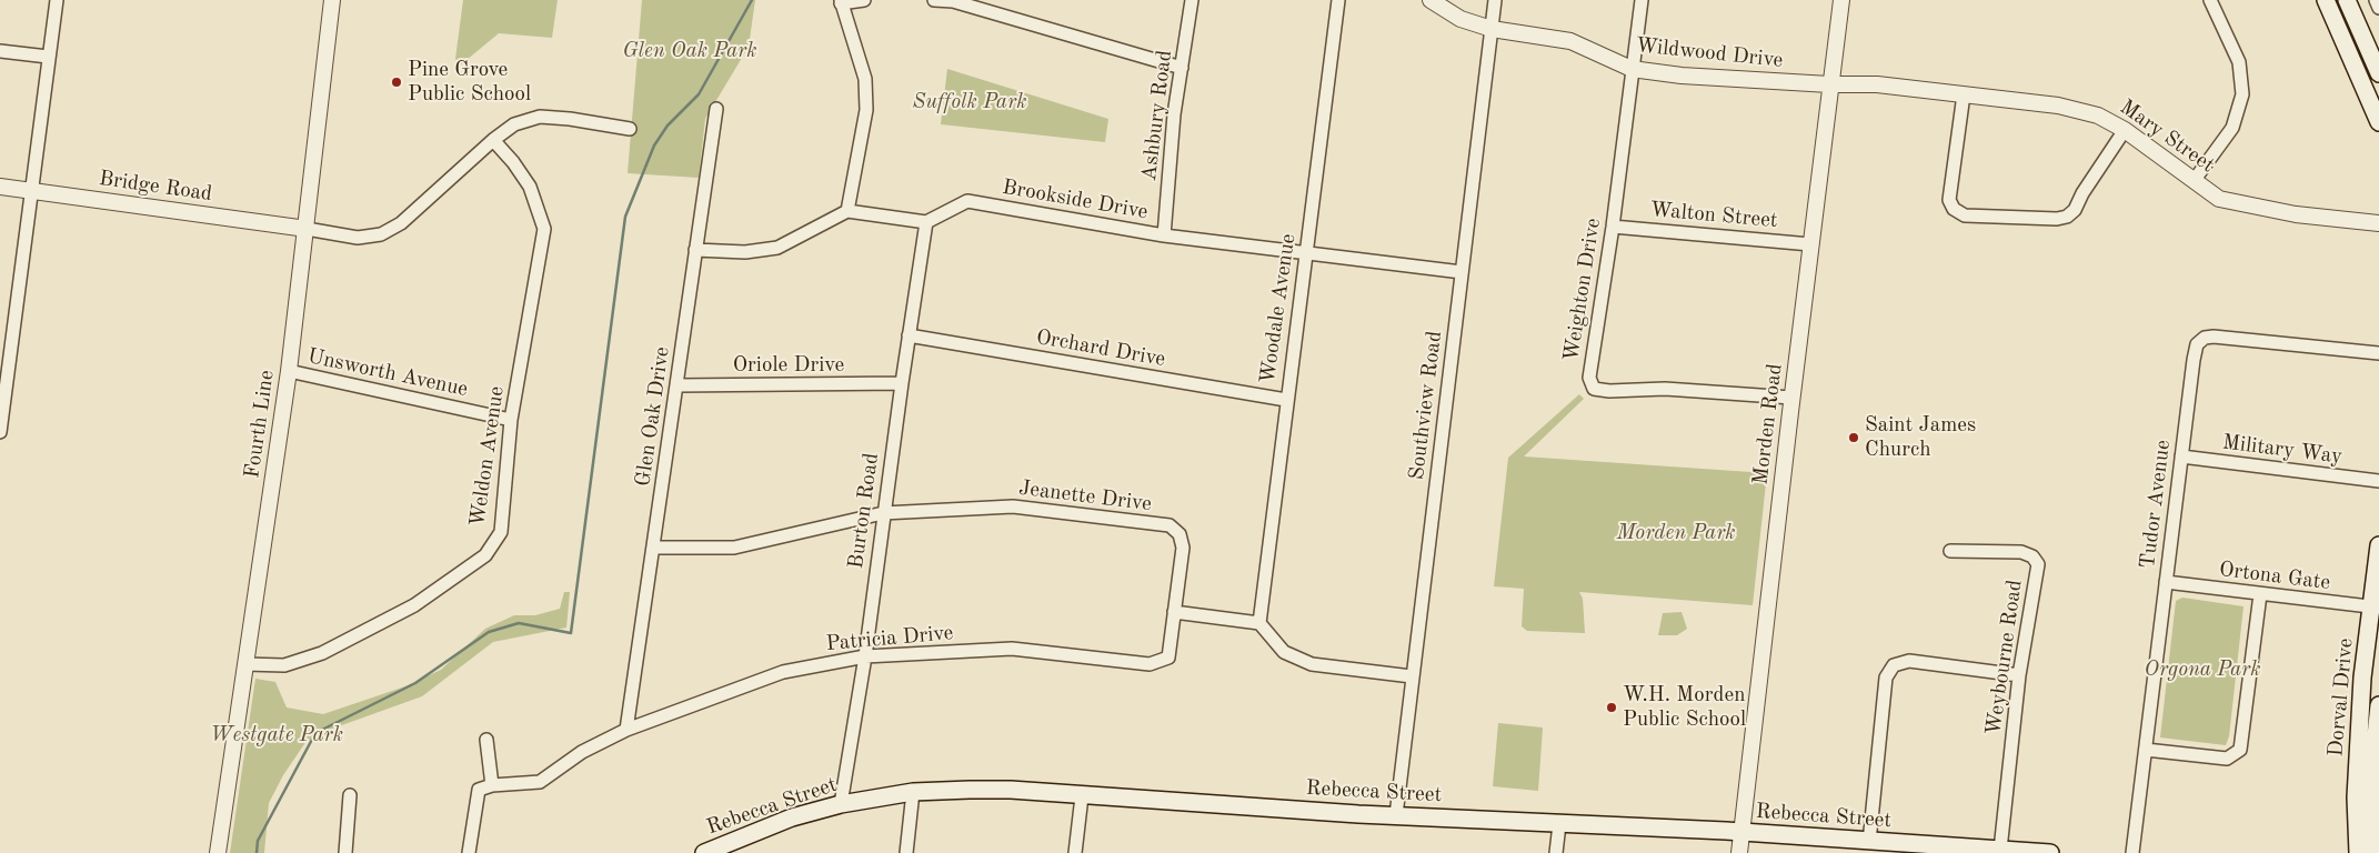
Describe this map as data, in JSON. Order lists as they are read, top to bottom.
{
  "streets": {
    "main road": ["Dorval Drive", "Rebecca Street"],
    "street": [
      "Wildwood Drive",
      "Ashbury Road",
      "Mary Street",
      "Bridge Road",
      "Brookside Drive",
      "Walton Street",
      "Weighton Drive",
      "Woodale Avenue",
      "Orchard Drive",
      "Oriole Drive",
      "Unsworth Avenue",
      "Southview Road",
      "Glen Oak Drive",
      "Fourth Line",
      "Morden Road",
      "Military Way",
      "Weldon Avenue",
      "Jeanette Drive",
      "Tudor Avenue",
      "Burton Road",
      "Ortona Gate",
      "Patricia Drive",
      "Weybourne Road"
    ]
  },
  "crossings": [
    ["Wildwood Drive", "Mary Street"],
    ["Wildwood Drive", "Weighton Drive"],
    ["Wildwood Drive", "Southview Road"],
    ["Wildwood Drive", "Morden Road"],
    ["Ashbury Road", "Brookside Drive"],
    ["Mary Street", "Morden Road"],
    ["Bridge Road", "Fourth Line"],
    ["Brookside Drive", "Woodale Avenue"],
    ["Brookside Drive", "Southview Road"],
    ["Brookside Drive", "Burton Road"],
    ["Walton Street", "Weighton Drive"],
    ["Walton Street", "Morden Road"],
    ["Weighton Drive", "Morden Road"],
    ["Woodale Avenue", "Orchard Drive"],
    ["Orchard Drive", "Burton Road"],
    ["Oriole Drive", "Glen Oak Drive"],
    ["Oriole Drive", "Burton Road"],
    ["Unsworth Avenue", "Fourth Line"],
    ["Unsworth Avenue", "Weldon Avenue"],
    ["Southview Road", "Rebecca Street"],
    ["Glen Oak Drive", "Jeanette Drive"],
    ["Glen Oak Drive", "Patricia Drive"],
    ["Fourth Line", "Weldon Avenue"],
    ["Morden Road", "Rebecca Street"],
    ["Military Way", "Tudor Avenue"],
    ["Jeanette Drive", "Burton Road"],
    ["Jeanette Drive", "Patricia Drive"],
    ["Tudor Avenue", "Ortona Gate"],
    ["Burton Road", "Patricia Drive"],
    ["Burton Road", "Rebecca Street"],
    ["Ortona Gate", "Dorval Drive"],
    ["Weybourne Road", "Rebecca Street"]
  ],
  "parks": [
    "Glen Oak Park",
    "Suffolk Park",
    "Morden Park",
    "Orgona Park",
    "Westgate Park"
  ],
  "places": ["Pine Grove Public School", "Saint James Church", "W.H. Morden Public School"]
}
